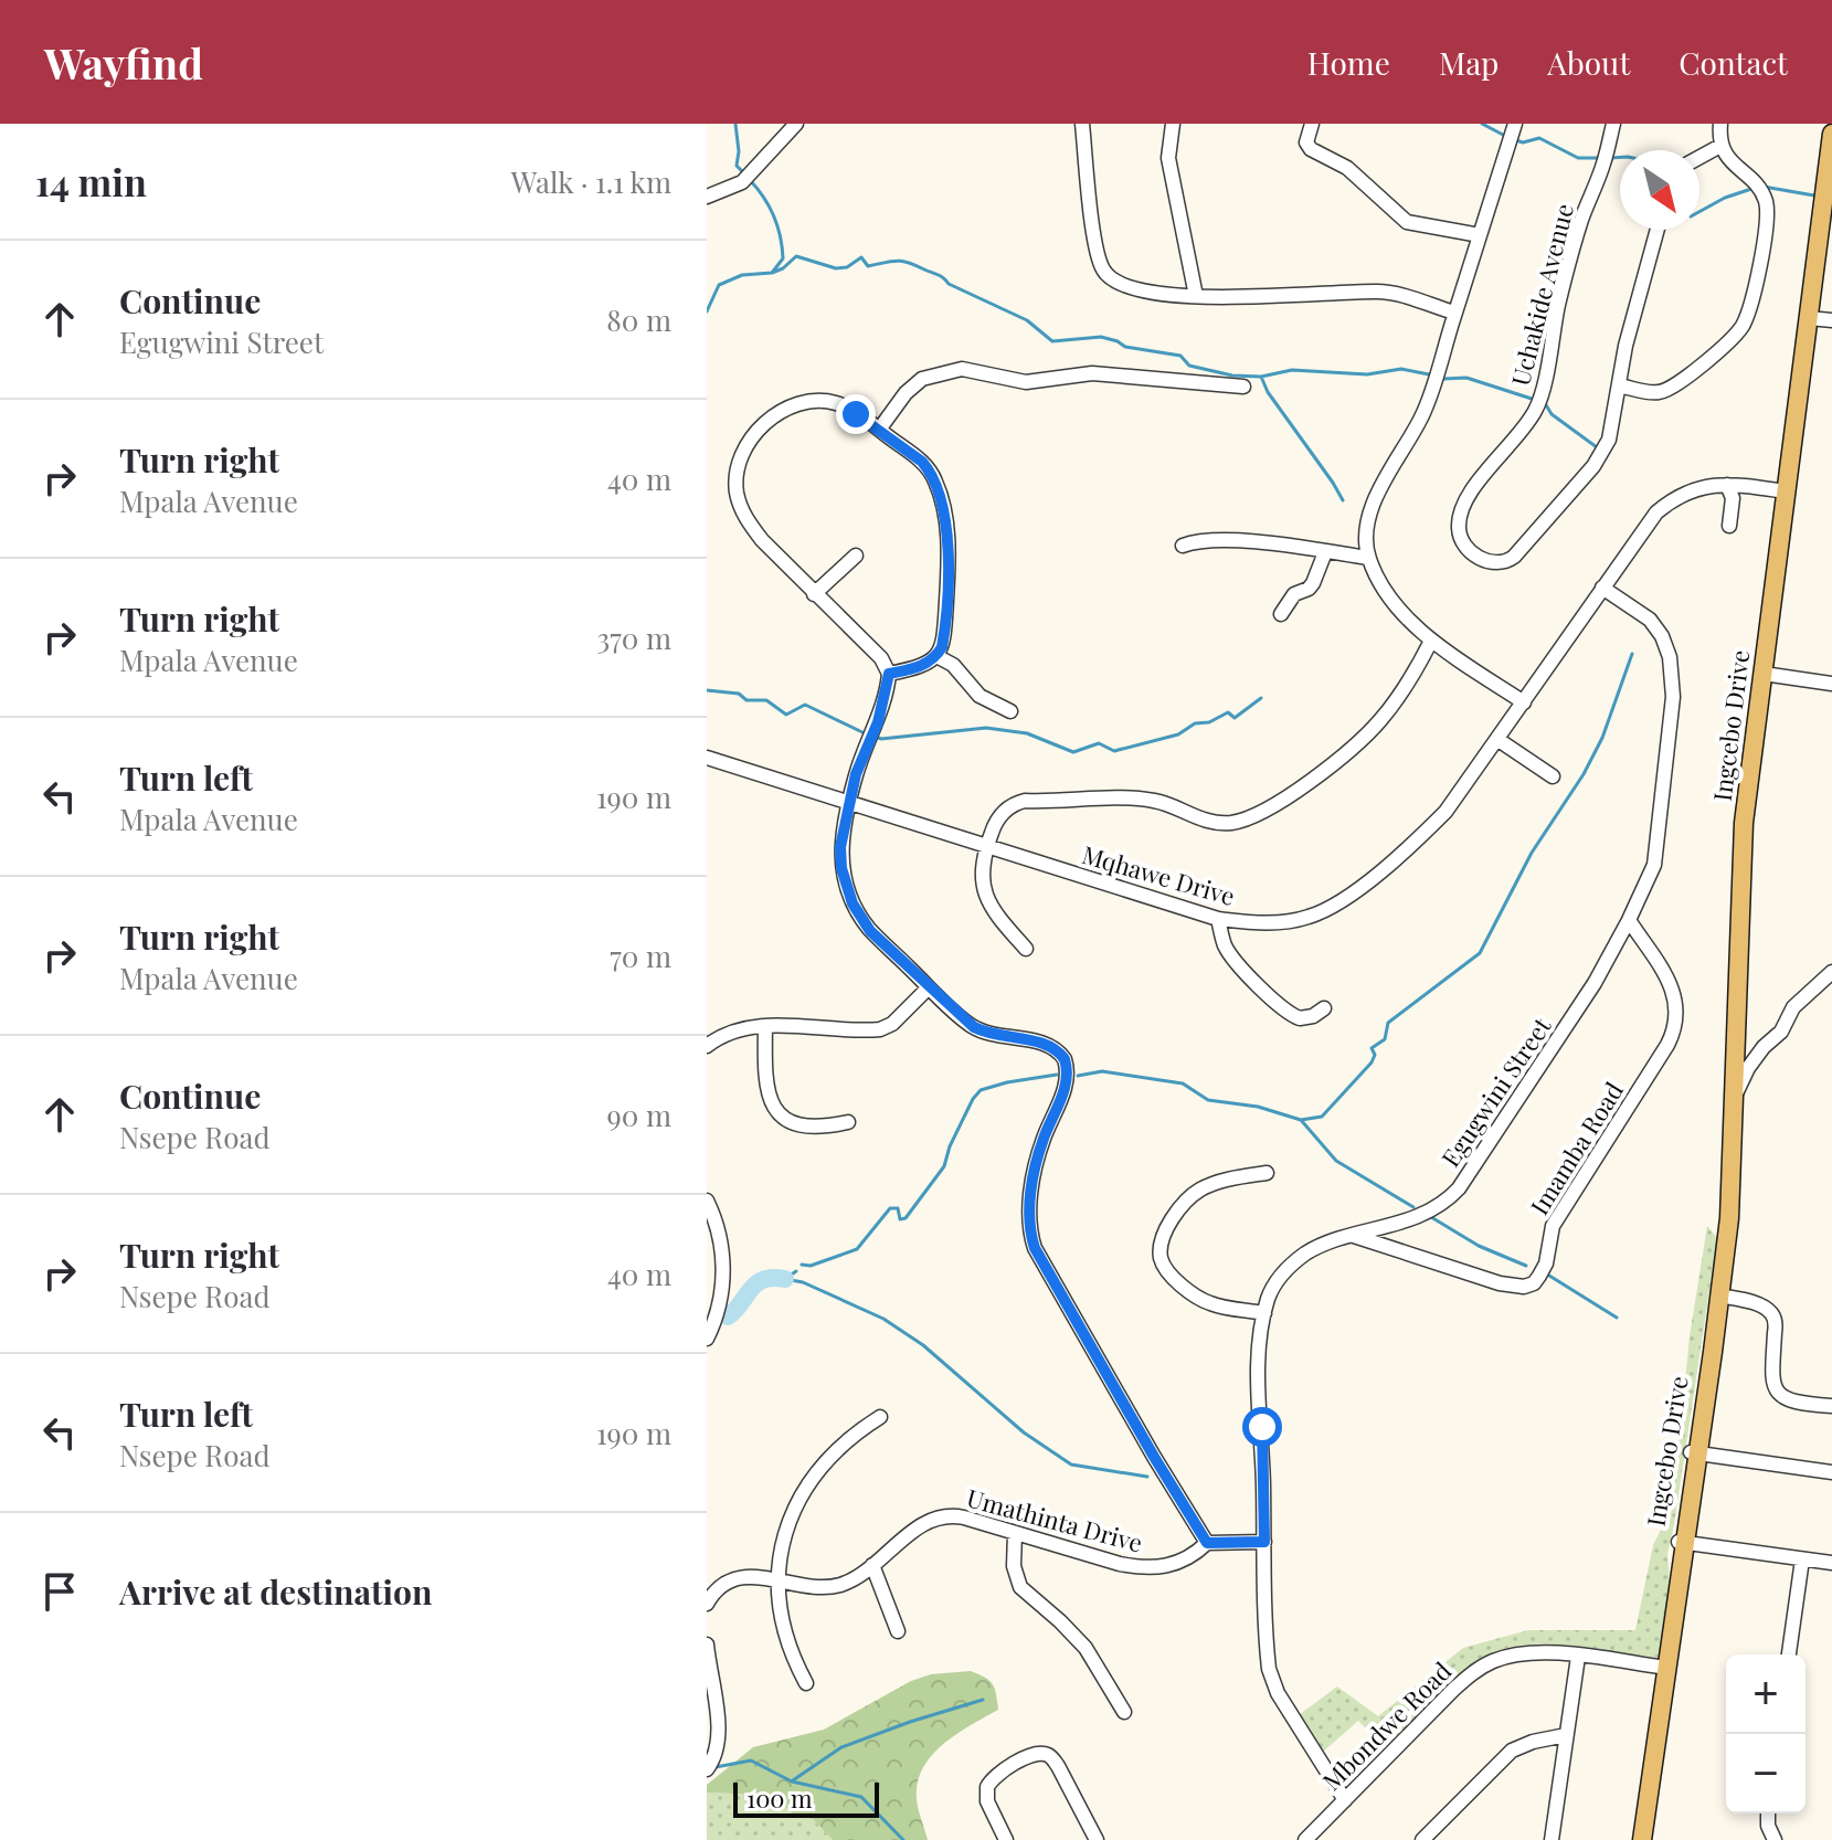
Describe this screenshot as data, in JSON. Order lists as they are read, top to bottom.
{
  "streets": {
    "main road": ["Ingcebo Drive"],
    "street": [
      "Uchakide Avenue",
      "Mqhawe Drive",
      "Egugwini Street",
      "Imamba Road",
      "Umathinta Drive",
      "Mbondwe Road"
    ]
  },
  "crossings": [
    ["Ingcebo Drive", "Mqhawe Drive"],
    ["Ingcebo Drive", "Mbondwe Road"],
    ["Mqhawe Drive", "Egugwini Street"],
    ["Egugwini Street", "Imamba Road"],
    ["Egugwini Street", "Mbondwe Road"]
  ],
  "scale_bar": "100 m",
  "north": "bottom right",
  "page": {
    "header": "Wayfind",
    "nav": [
      "Home",
      "Map",
      "About",
      "Contact"
    ],
    "heading": ["14 min", "Walk · 1.1 km"],
    "list": [
      ["Continue", "Egugwini Street", "80 m"],
      ["Turn right", "Mpala Avenue", "40 m"],
      ["Turn right", "Mpala Avenue", "370 m"],
      ["Turn left", "Mpala Avenue", "190 m"],
      ["Turn right", "Mpala Avenue", "70 m"],
      ["Continue", "Nsepe Road", "90 m"],
      ["Turn right", "Nsepe Road", "40 m"],
      ["Turn left", "Nsepe Road", "190 m"],
      "Arrive at destination"
    ],
    "map_buttons": ["+", "−"],
    "scale": "100 m"
  }
}
